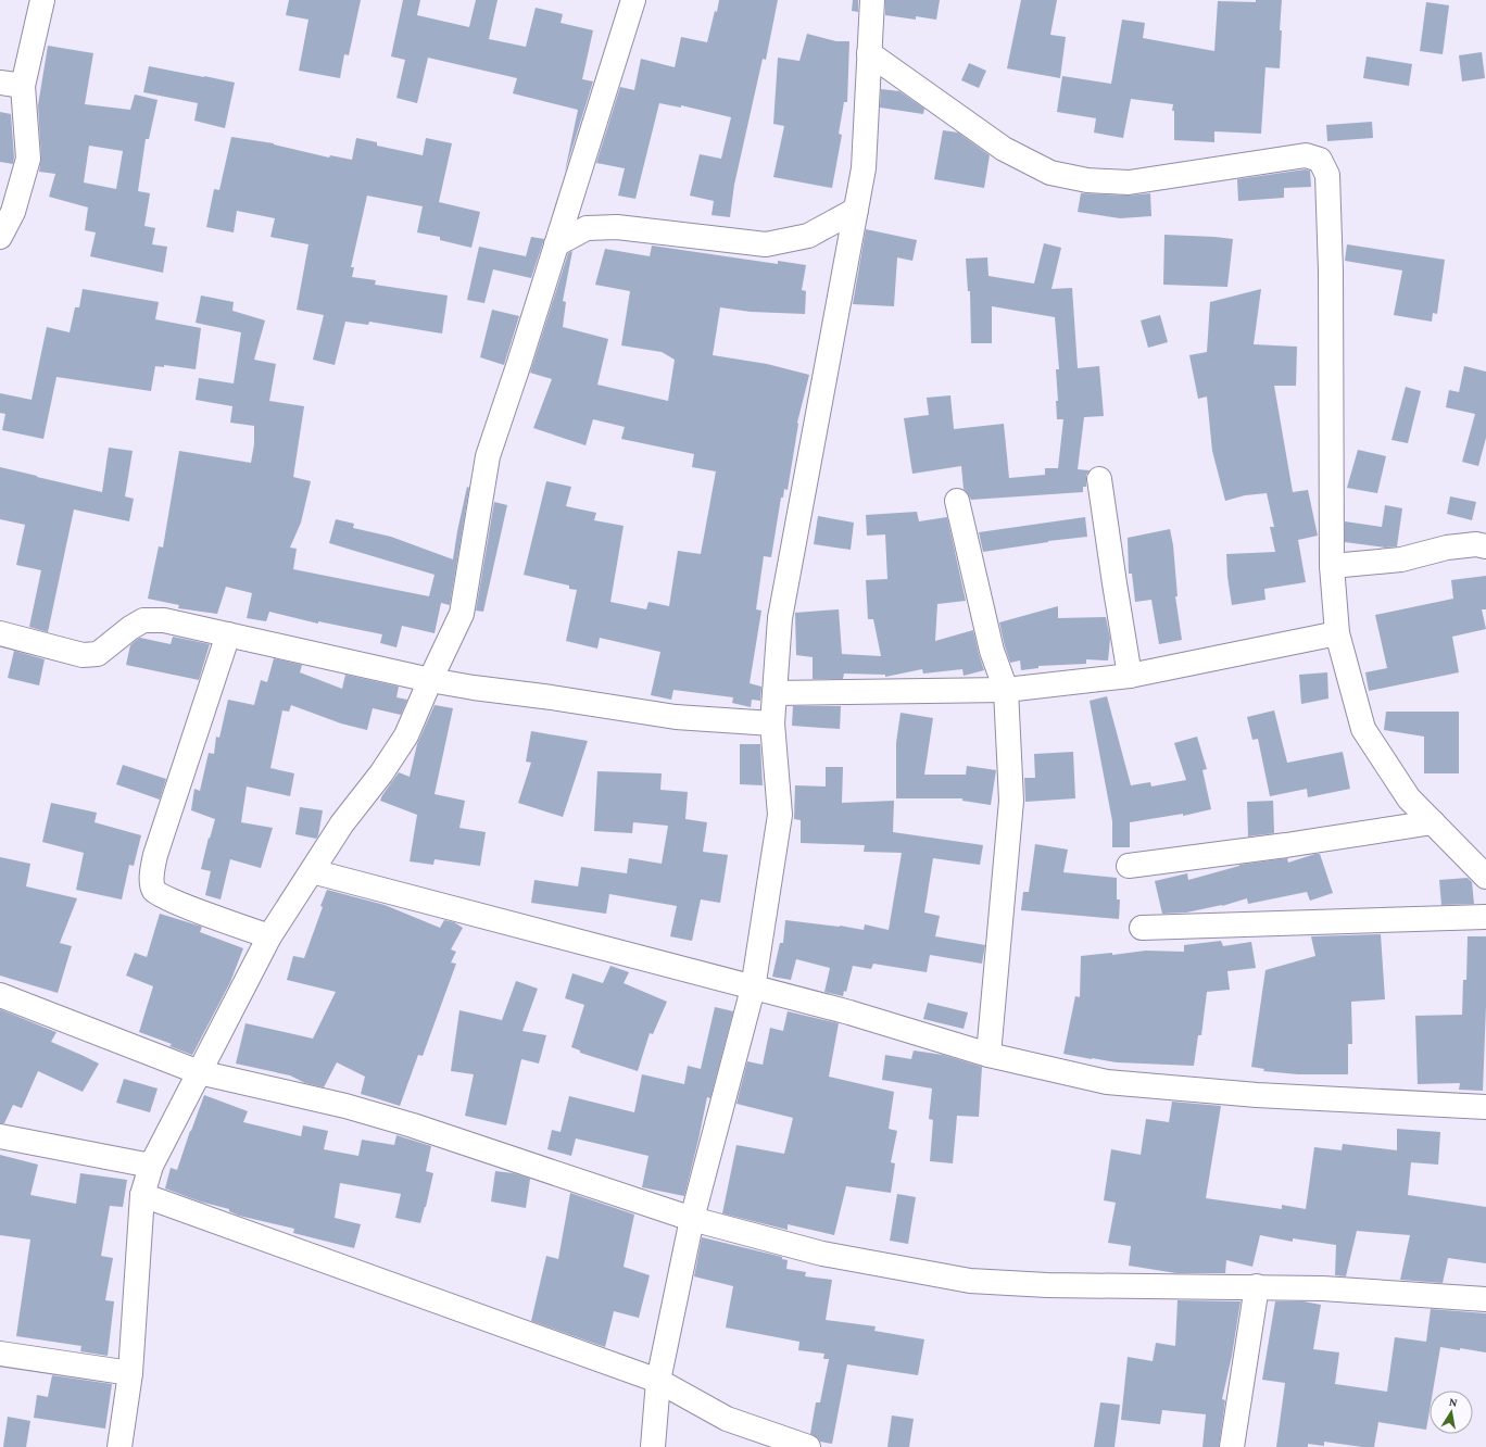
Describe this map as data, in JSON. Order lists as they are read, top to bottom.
{
  "north": "top"
}
